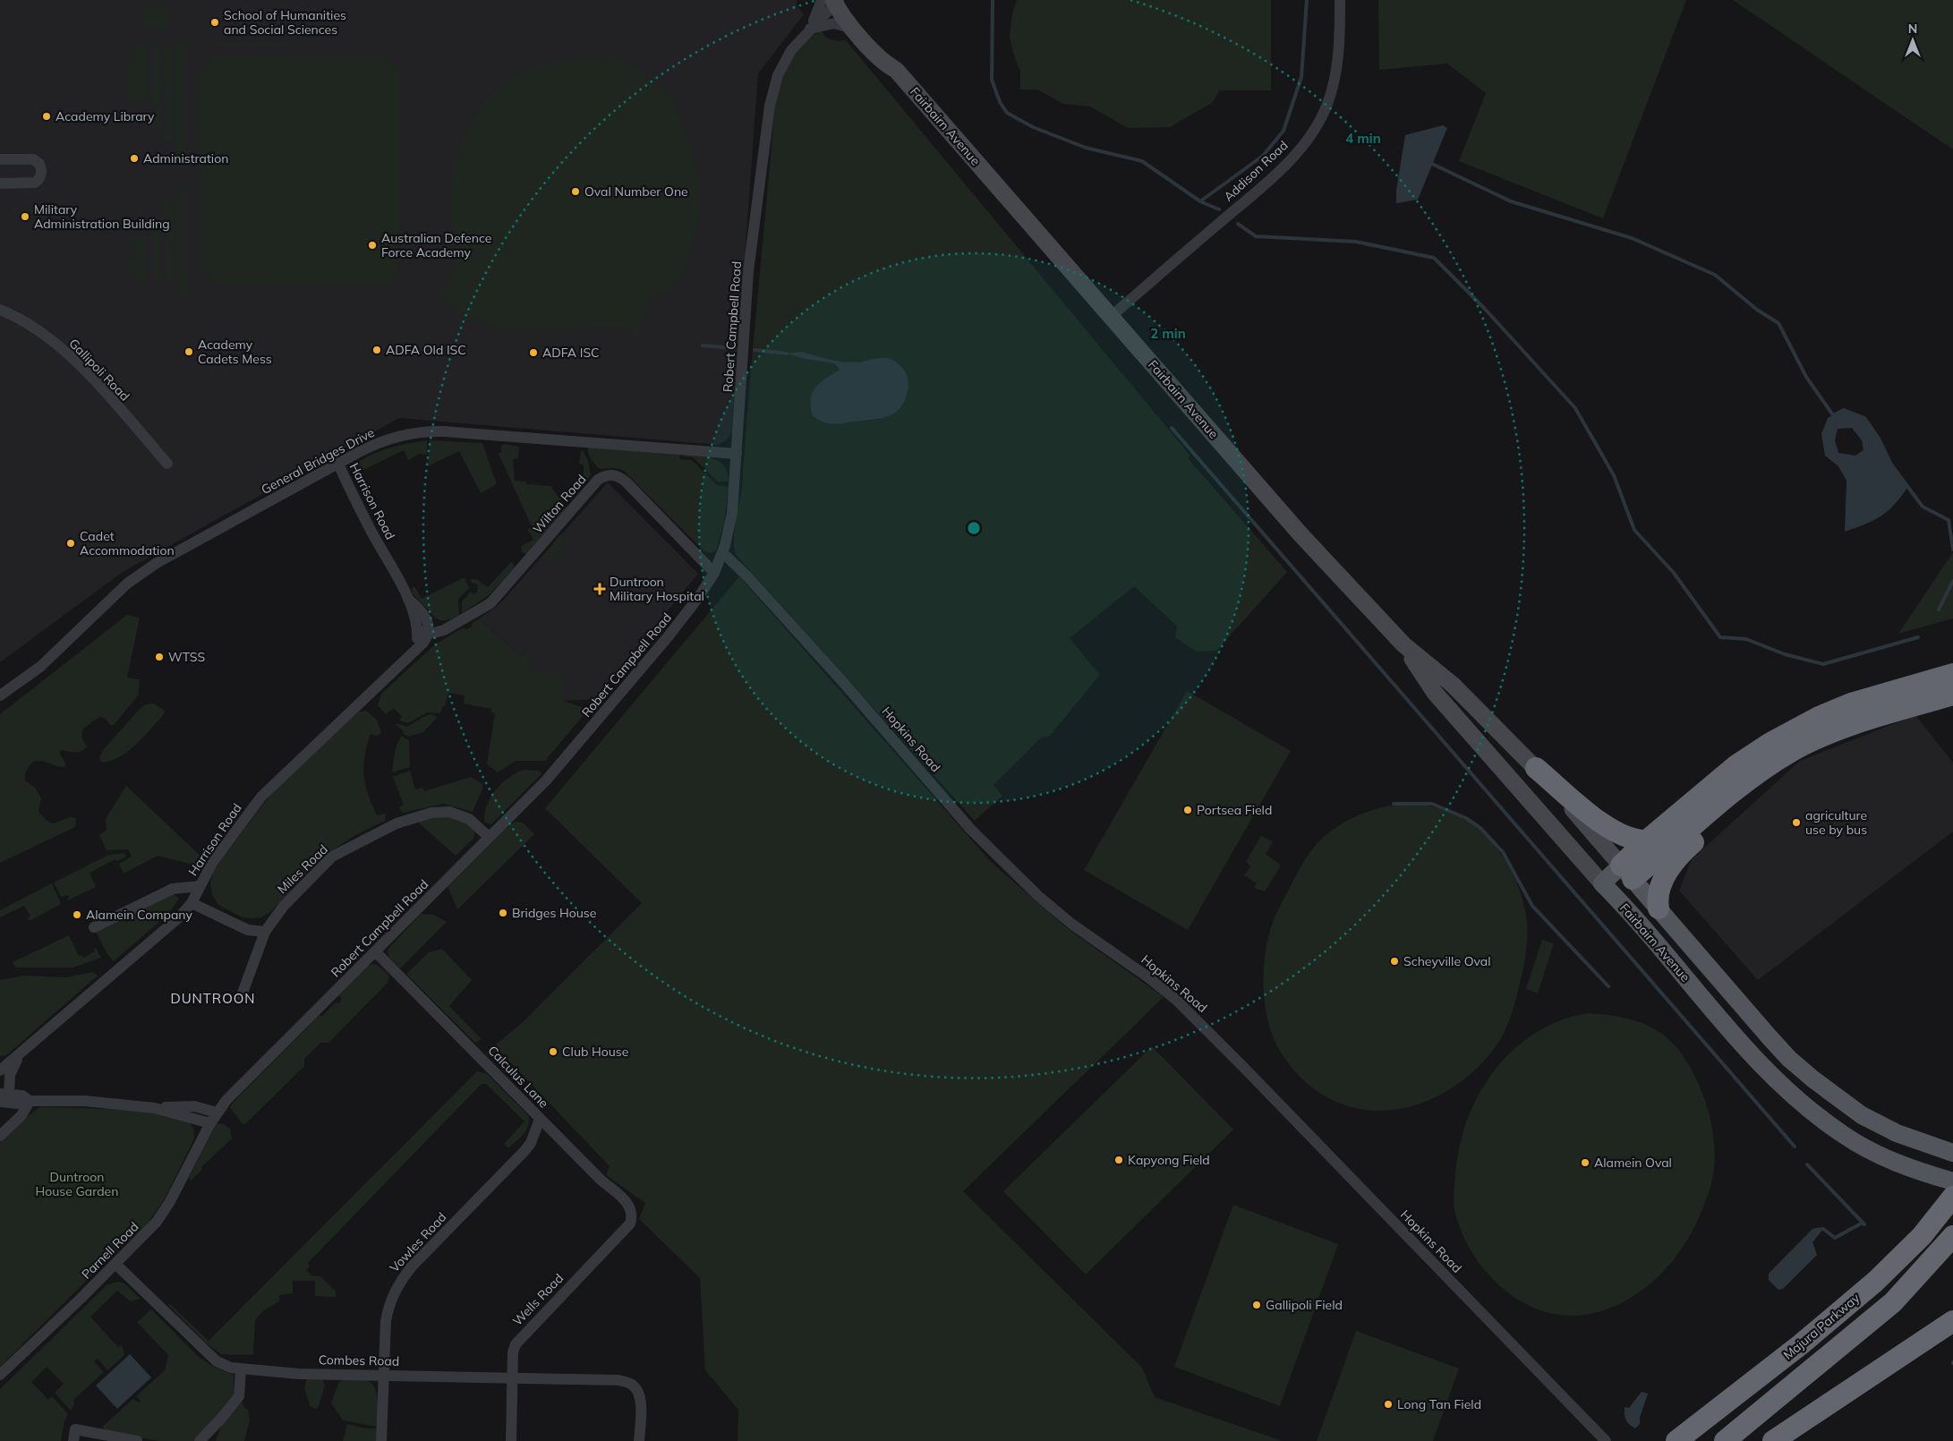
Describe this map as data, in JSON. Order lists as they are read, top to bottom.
{
  "streets": {
    "highway": ["Majura Parkway"],
    "main road": ["Fairbairn Avenue"],
    "street": [
      "Addison Road",
      "Robert Campbell Road",
      "Gallipoli Road",
      "General Bridges Drive",
      "Harrison Road",
      "Wilton Road",
      "Hopkins Road",
      "Miles Road",
      "Calculus Lane",
      "Vowles Road",
      "Parnell Road",
      "Wells Road",
      "Combes Road"
    ]
  },
  "crossings": [
    ["Fairbairn Avenue", "Addison Road"],
    ["Fairbairn Avenue", "Robert Campbell Road"],
    ["Fairbairn Avenue", "Majura Parkway"],
    ["Robert Campbell Road", "General Bridges Drive"],
    ["Robert Campbell Road", "Wilton Road"],
    ["Robert Campbell Road", "Hopkins Road"],
    ["Robert Campbell Road", "Miles Road"],
    ["Robert Campbell Road", "Calculus Lane"],
    ["Robert Campbell Road", "Parnell Road"],
    ["General Bridges Drive", "Harrison Road"],
    ["Harrison Road", "Wilton Road"],
    ["Calculus Lane", "Vowles Road"],
    ["Calculus Lane", "Wells Road"],
    ["Vowles Road", "Combes Road"],
    ["Parnell Road", "Combes Road"],
    ["Wells Road", "Combes Road"]
  ],
  "districts": ["DUNTROON"],
  "parks": ["Duntroon House Garden"],
  "places": {
    "other": [
      "School of Humanities and Social Sciences",
      "Academy Library",
      "Administration",
      "Oval Number One",
      "Military Administration Building",
      "Australian Defence Force Academy",
      "ADFA Old ISC",
      "Academy Cadets Mess",
      "ADFA ISC",
      "Cadet Accommodation",
      "WTSS",
      "Portsea Field",
      "agriculture use by bus",
      "Bridges House",
      "Alamein Company",
      "Scheyville Oval",
      "Club House",
      "Kapyong Field",
      "Alamein Oval",
      "Gallipoli Field",
      "Long Tan Field"
    ],
    "health": ["Duntroon Military Hospital"]
  },
  "north": "top",
  "rings": ["4 min", "2 min"]
}
